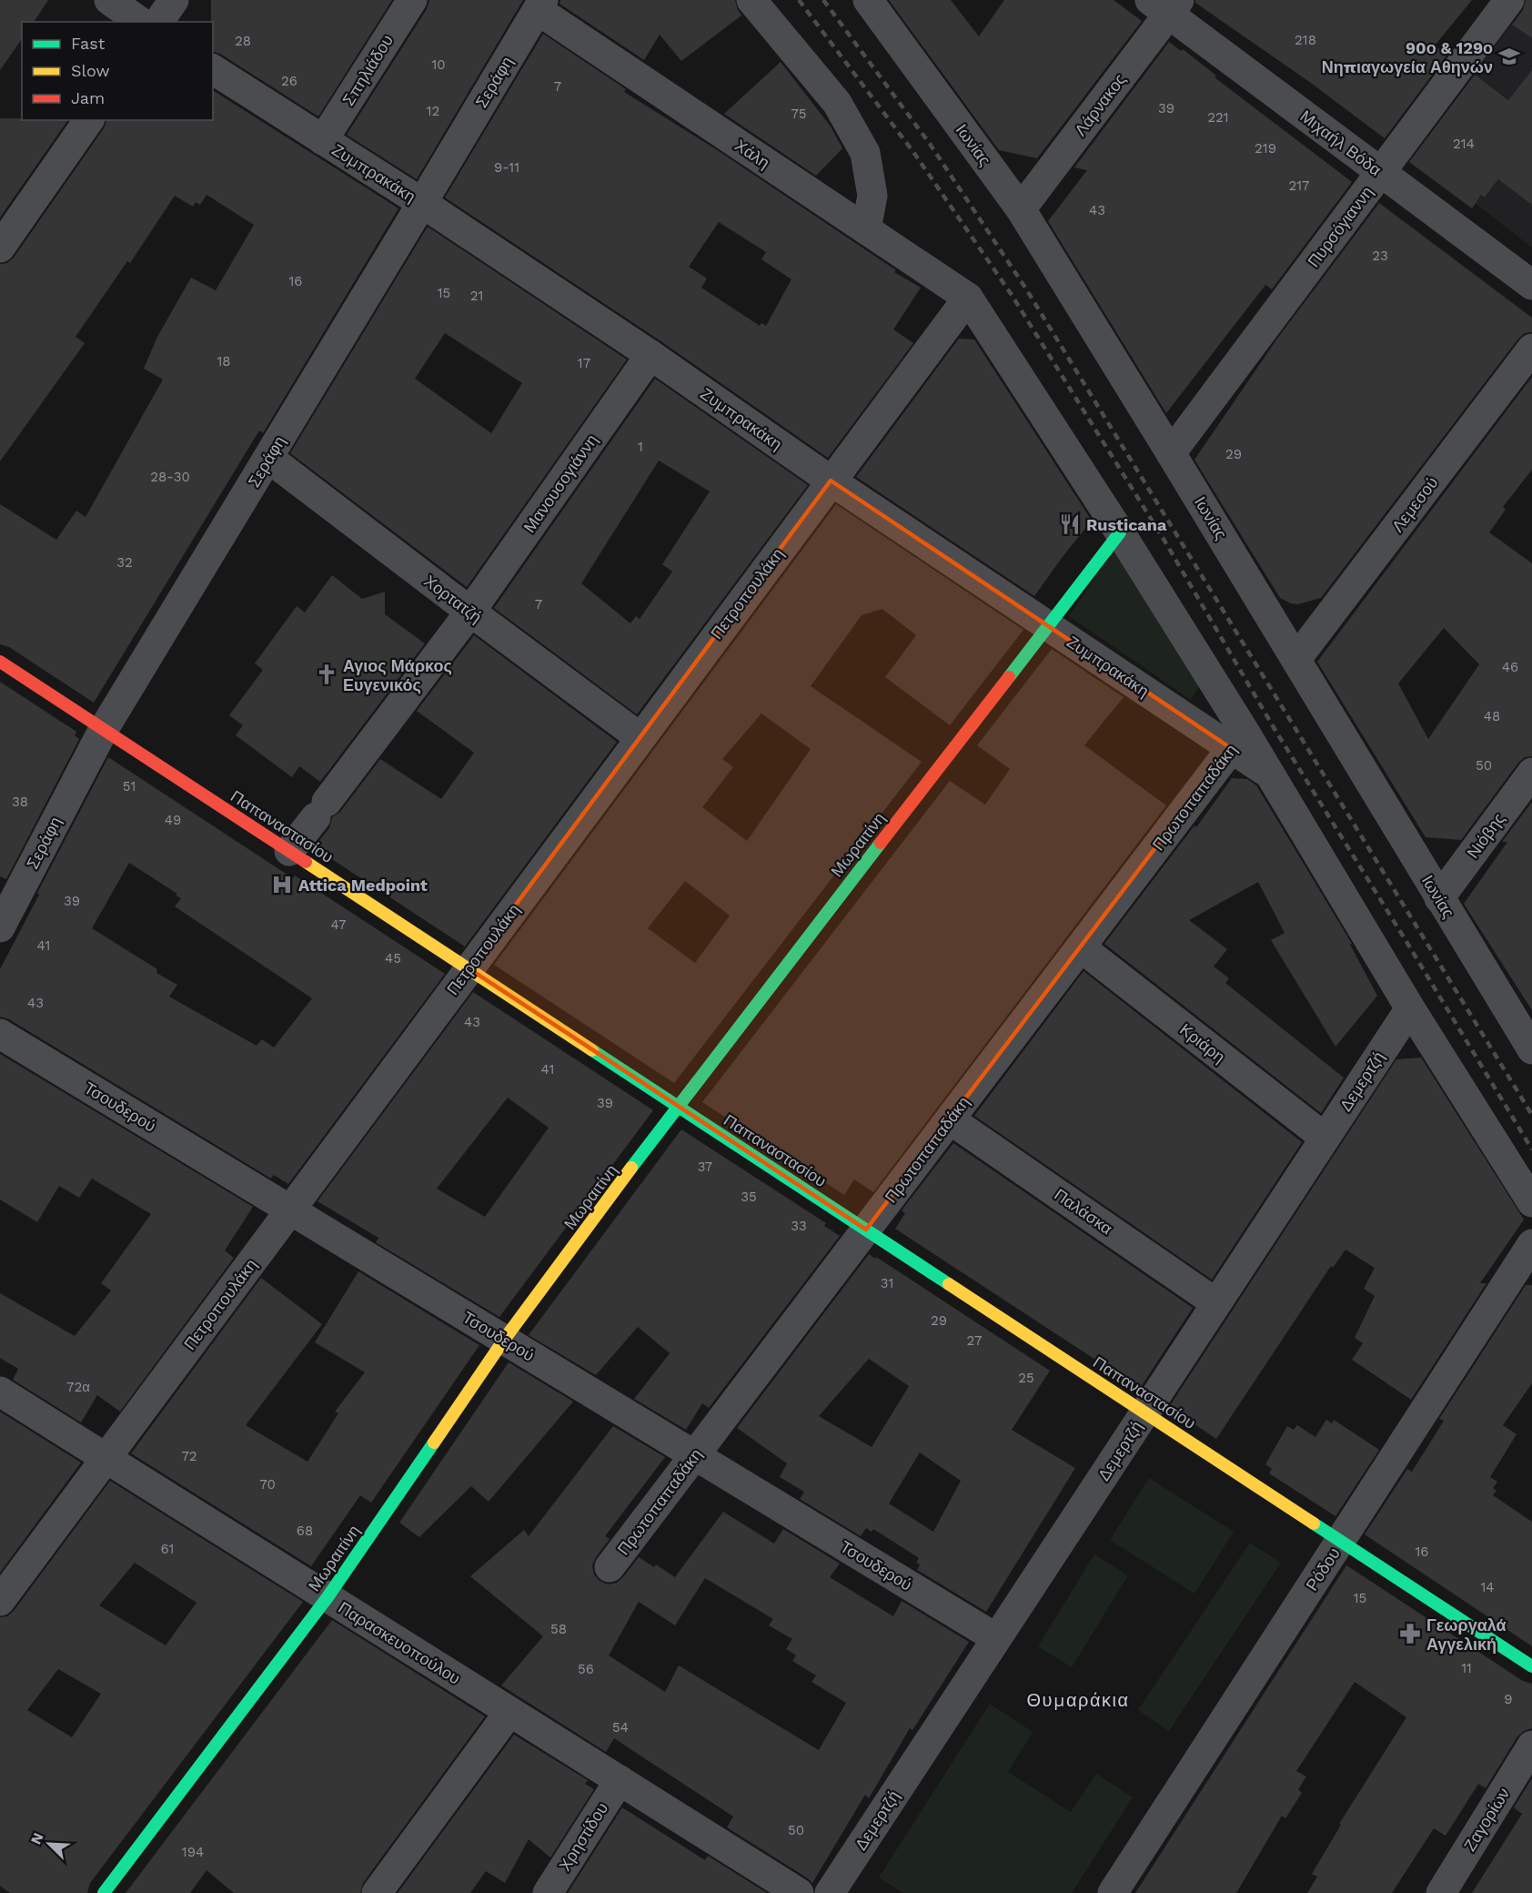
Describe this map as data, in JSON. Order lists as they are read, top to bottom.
{
  "streets": {
    "street": [
      "Σπηλιάδου",
      "Σεράφη",
      "Λάρνακος",
      "Μιχαήλ Βόδα",
      "Ιωνίας",
      "Χάλη",
      "Ζυμπρακάκη",
      "Πυρσόγιαννη",
      "Μανουσογιάννη",
      "Λεμεσού",
      "Πετροπουλάκη",
      "Χορτατζή",
      "Πρωτοπαπαδάκη",
      "Παπαναστασίου",
      "Νιόβης",
      "Μωραιτίνη",
      "Κριάρη",
      "Δεμερτζή",
      "Τσουδερού",
      "Παλάσκα",
      "Ρόδου",
      "Παρασκευοπούλου",
      "Ζαγορίων",
      "Χρηστίδου"
    ]
  },
  "crossings": [
    ["Σπηλιάδου", "Ζυμπρακάκη"],
    ["Σεράφη", "Χάλη"],
    ["Σεράφη", "Ζυμπρακάκη"],
    ["Σεράφη", "Χορτατζή"],
    ["Σεράφη", "Παπαναστασίου"],
    ["Λάρνακος", "Μιχαήλ Βόδα"],
    ["Λάρνακος", "Ιωνίας"],
    ["Μιχαήλ Βόδα", "Πυρσόγιαννη"],
    ["Ιωνίας", "Πυρσόγιαννη"],
    ["Ιωνίας", "Λεμεσού"],
    ["Ιωνίας", "Νιόβης"],
    ["Χάλη", "Πετροπουλάκη"],
    ["Ζυμπρακάκη", "Μανουσογιάννη"],
    ["Ζυμπρακάκη", "Πετροπουλάκη"],
    ["Ζυμπρακάκη", "Πρωτοπαπαδάκη"],
    ["Ζυμπρακάκη", "Μωραιτίνη"],
    ["Μανουσογιάννη", "Χορτατζή"],
    ["Μανουσογιάννη", "Παπαναστασίου"],
    ["Πετροπουλάκη", "Χορτατζή"],
    ["Πετροπουλάκη", "Παπαναστασίου"],
    ["Πετροπουλάκη", "Τσουδερού"],
    ["Πετροπουλάκη", "Παρασκευοπούλου"],
    ["Πρωτοπαπαδάκη", "Παπαναστασίου"],
    ["Πρωτοπαπαδάκη", "Κριάρη"],
    ["Πρωτοπαπαδάκη", "Τσουδερού"],
    ["Πρωτοπαπαδάκη", "Παλάσκα"],
    ["Παπαναστασίου", "Μωραιτίνη"],
    ["Παπαναστασίου", "Δεμερτζή"],
    ["Παπαναστασίου", "Ρόδου"],
    ["Μωραιτίνη", "Τσουδερού"],
    ["Μωραιτίνη", "Παρασκευοπούλου"],
    ["Κριάρη", "Δεμερτζή"],
    ["Δεμερτζή", "Τσουδερού"],
    ["Δεμερτζή", "Παλάσκα"],
    ["Παρασκευοπούλου", "Χρηστίδου"]
  ],
  "districts": ["Θυμαράκια"],
  "places": {
    "school or university": ["90ο & 129ο Νηπιαγωγεία Αθηνών"],
    "restaurant": ["Rusticana"],
    "church": ["Αγιος Μάρκος Ευγενικός"],
    "hospital": ["Attica Medpoint"],
    "pharmacy": ["Γεωργαλά Αγγελική"]
  },
  "house_numbers": [
    "218",
    "28",
    "10",
    "26",
    "7",
    "39",
    "12",
    "75",
    "221",
    "214",
    "219",
    "9-11",
    "217",
    "43",
    "23",
    "16",
    "15",
    "21",
    "18",
    "17",
    "1",
    "29",
    "28-30",
    "32",
    "7",
    "46",
    "48",
    "50",
    "51",
    "38",
    "49",
    "39",
    "47",
    "41",
    "45",
    "43",
    "43",
    "41",
    "39",
    "37",
    "35",
    "33",
    "31",
    "29",
    "27",
    "25",
    "72α",
    "72",
    "70",
    "68",
    "61",
    "16",
    "14",
    "15",
    "58",
    "11",
    "56",
    "9",
    "54",
    "50",
    "194"
  ],
  "legend": ["Fast", "Slow", "Jam"],
  "north": "top left"
}
